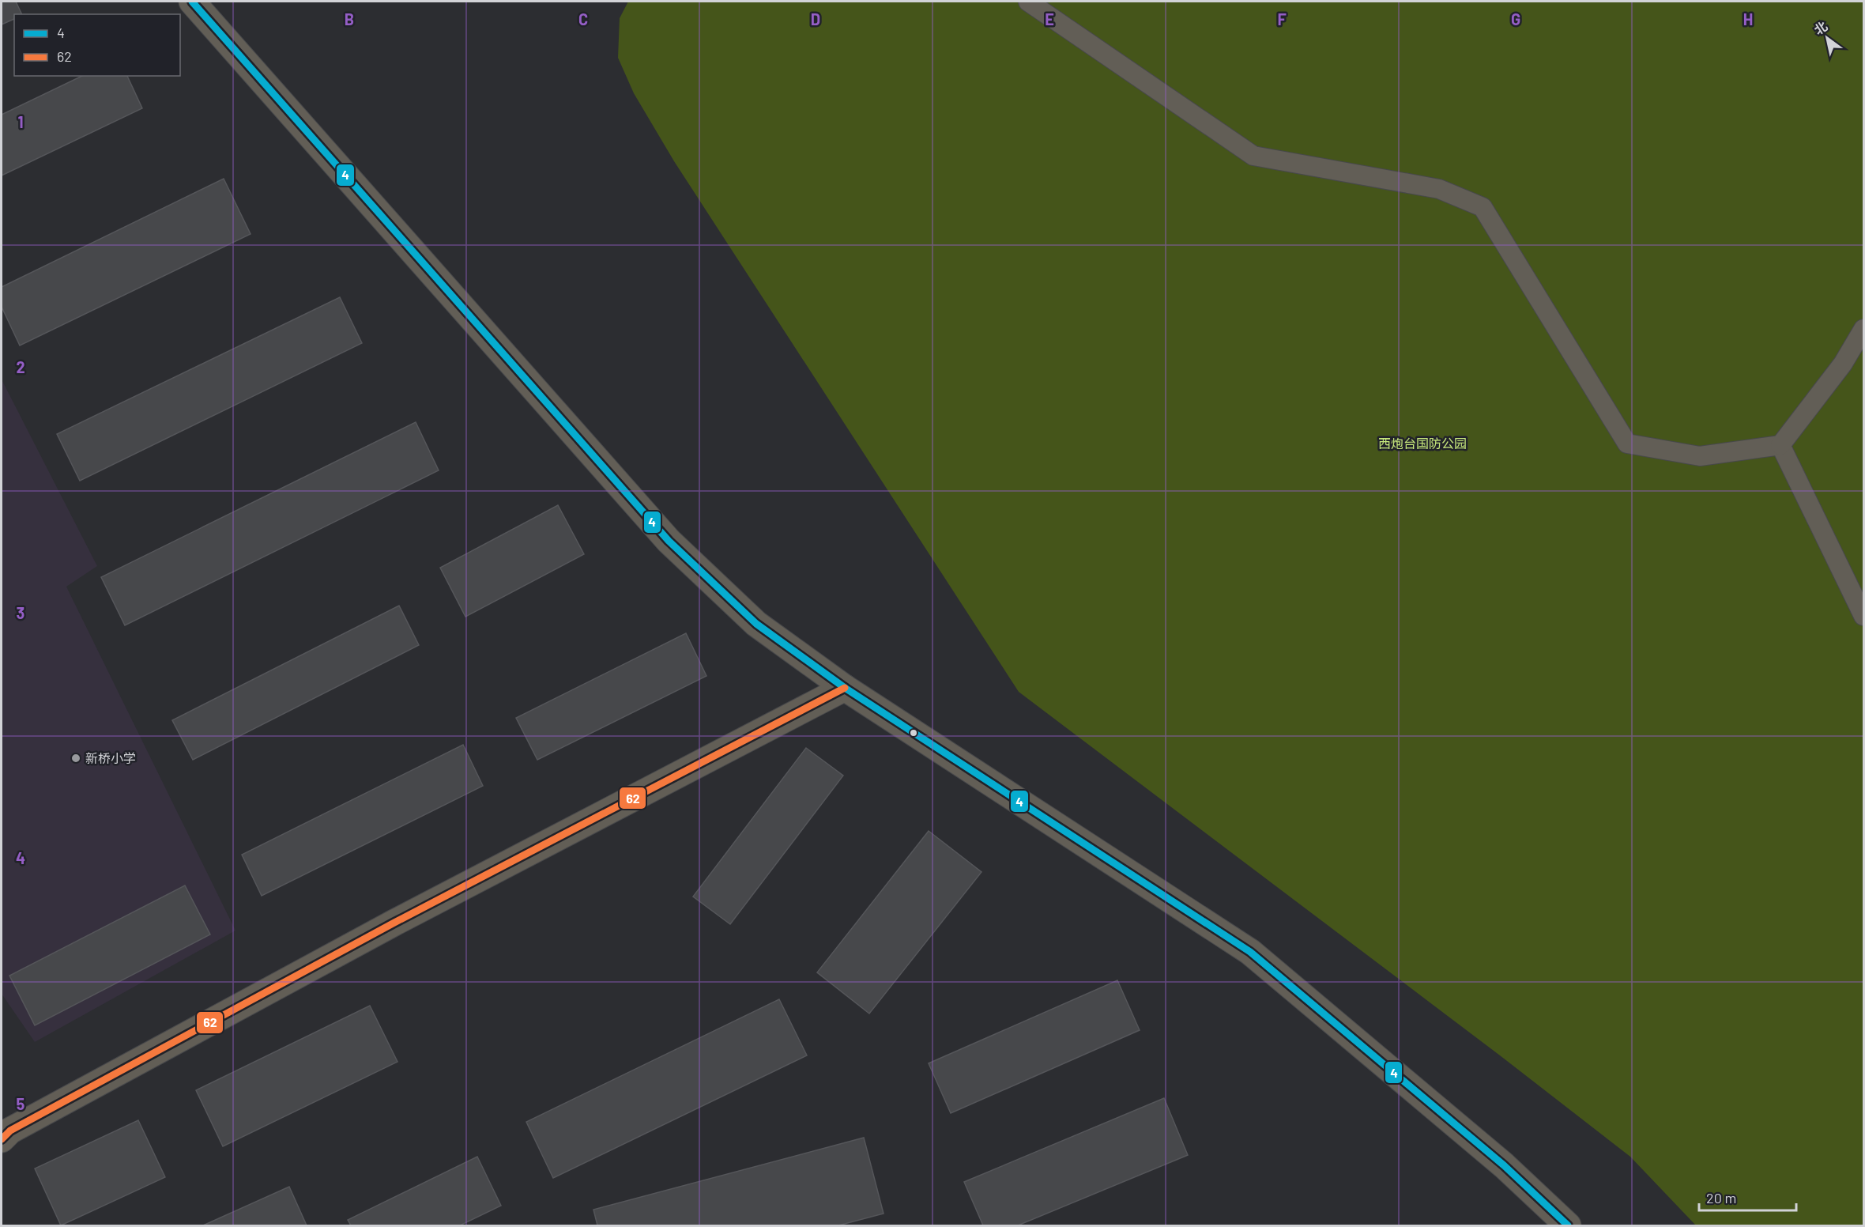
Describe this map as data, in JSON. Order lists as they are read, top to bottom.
{
  "parks": ["西炮台国防公园"],
  "places": ["新桥小学"],
  "lines": ["transit line 4", "transit line 62"],
  "legend": ["4", "62"],
  "scale_bar": "20 m",
  "north": "top left",
  "grid": {
    "columns": [
      "B",
      "C",
      "D",
      "E",
      "F",
      "G",
      "H"
    ],
    "rows": [
      "1",
      "2",
      "3",
      "4",
      "5"
    ]
  }
}
